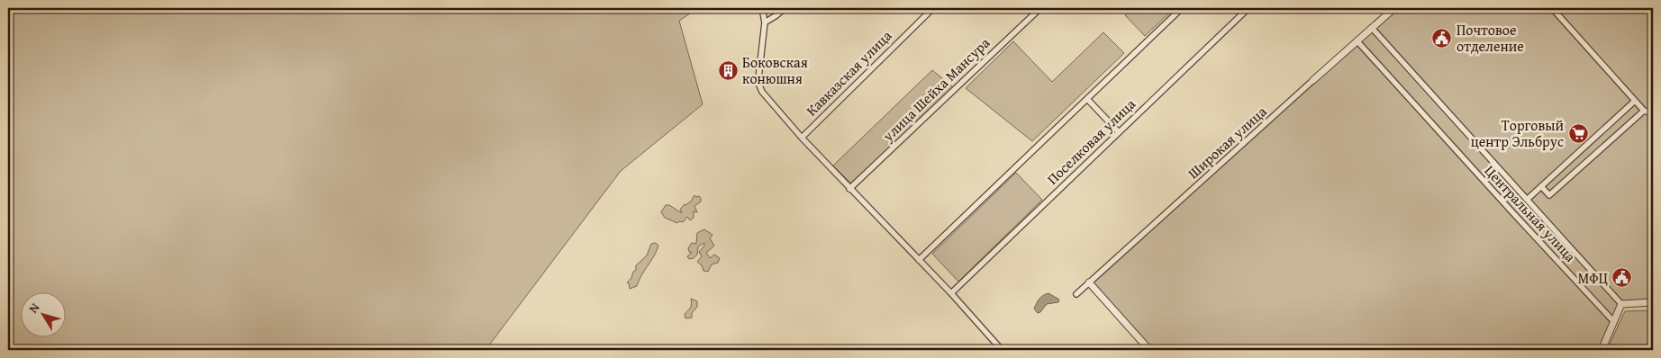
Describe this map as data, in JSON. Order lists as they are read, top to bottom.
{
  "streets": {
    "street": [
      "Кавказская улица",
      "улица Шейха Мансура",
      "Поселковая улица",
      "Широкая улица",
      "Центральная улица"
    ]
  },
  "crossings": [
    ["Широкая улица", "Центральная улица"]
  ],
  "places": {
    "public building": ["Почтовое отделение", "МФЦ"],
    "building": ["Боковская конюшня"],
    "supermarket": ["Торговый центр Эльбрус"]
  },
  "north": "top left"
}
